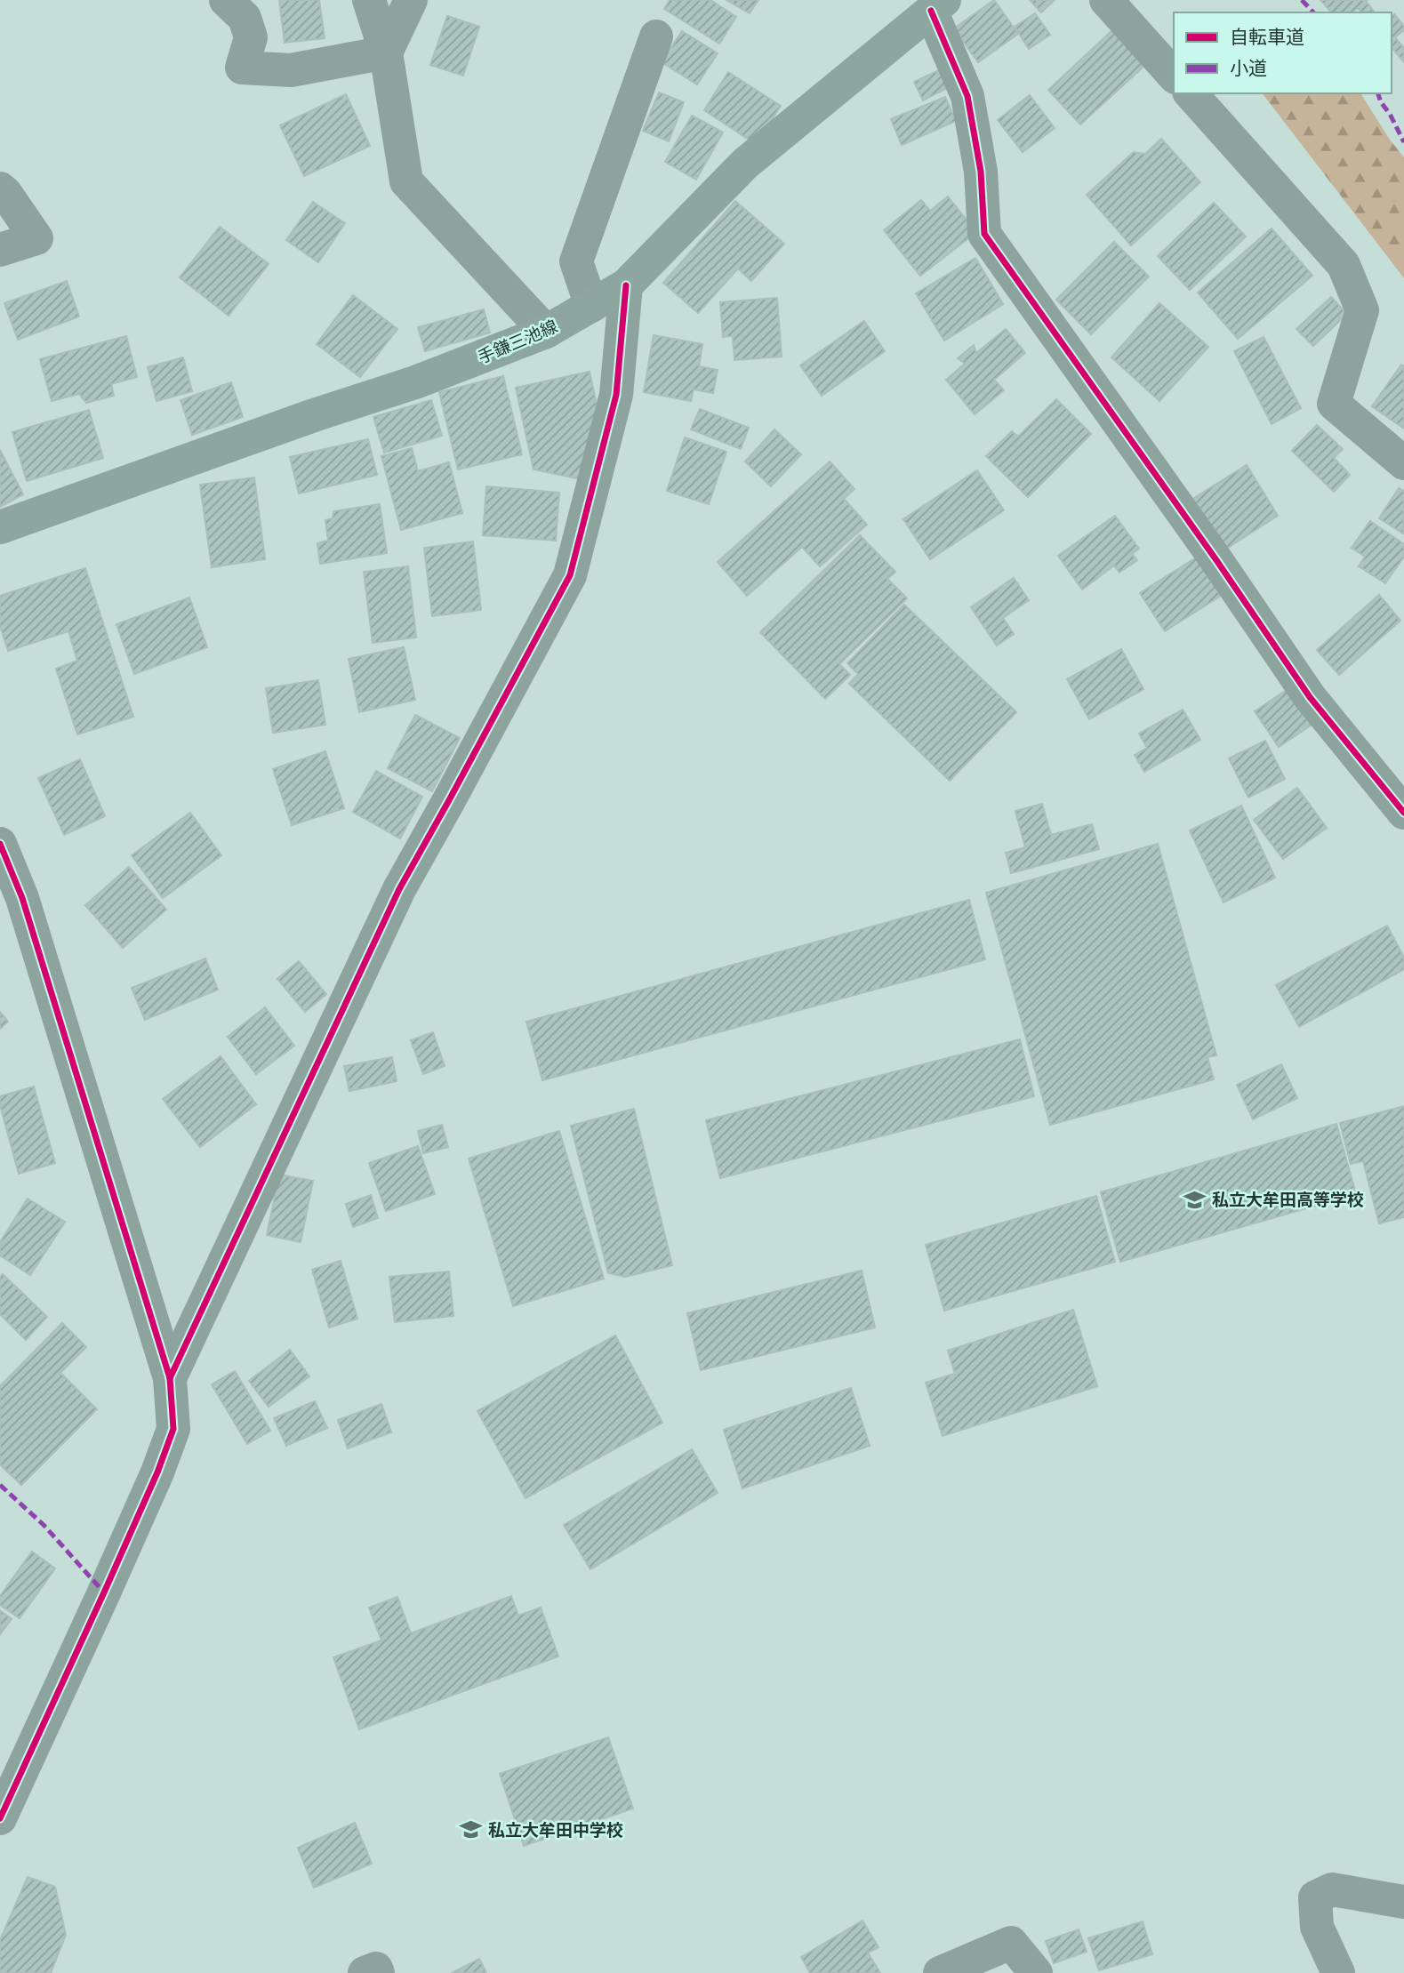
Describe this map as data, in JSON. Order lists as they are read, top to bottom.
{
  "streets": {
    "main road": ["手鎌三池線"]
  },
  "places": {
    "school or university": ["私立大牟田高等学校", "私立大牟田中学校"]
  },
  "legend": ["自転車道", "小道"]
}
